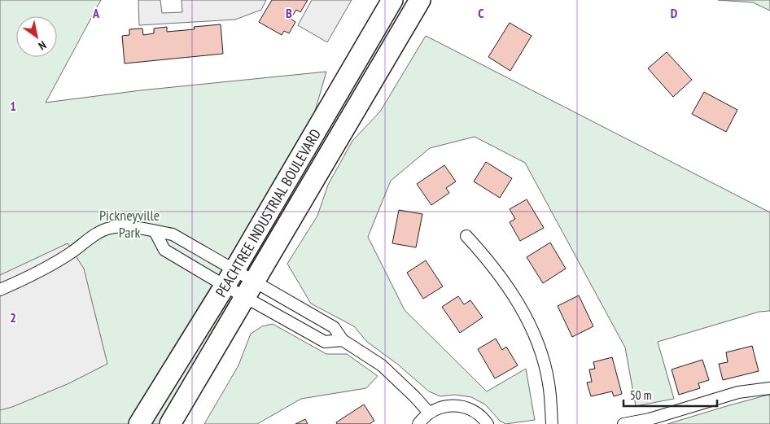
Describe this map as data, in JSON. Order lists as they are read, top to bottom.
{
  "streets": {
    "highway": ["PEACHTREE INDUSTRIAL BOULEVARD"]
  },
  "parks": ["Pickneyville Park"],
  "scale_bar": "50 m",
  "north": "bottom right",
  "grid": {
    "columns": [
      "A",
      "B",
      "C",
      "D"
    ],
    "rows": ["1", "2"]
  }
}
